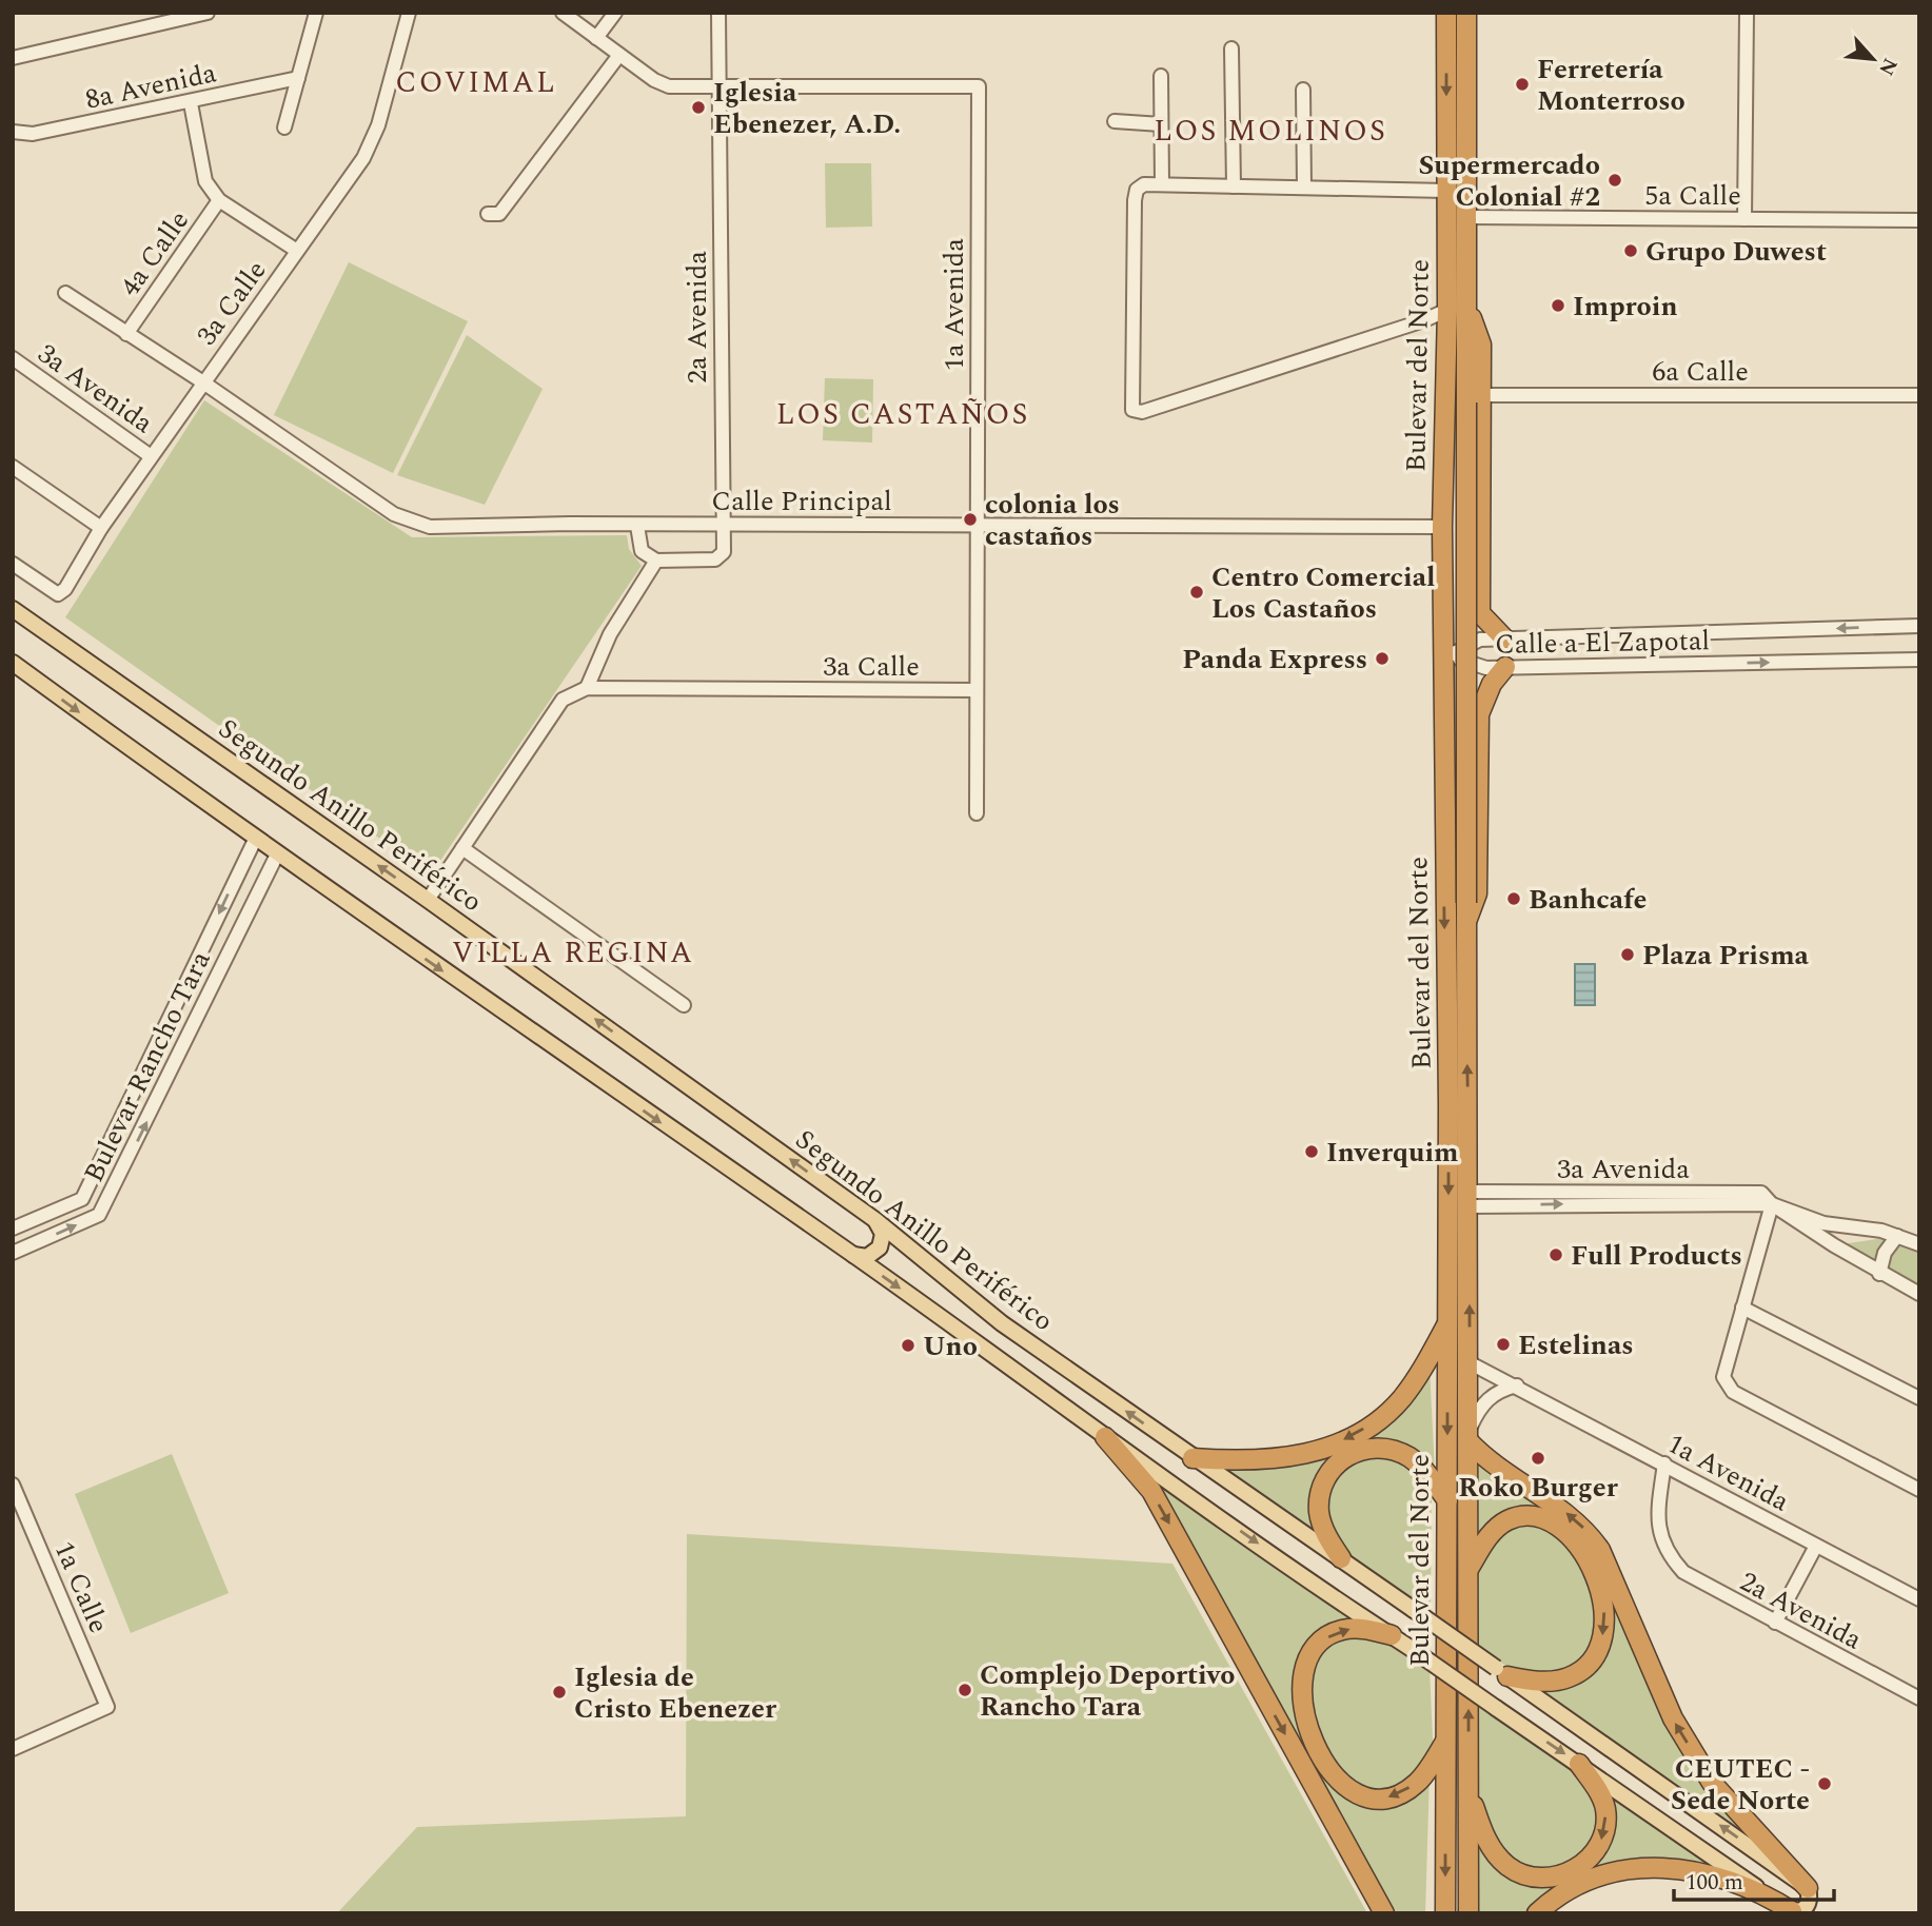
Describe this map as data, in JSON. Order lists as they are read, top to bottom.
{
  "streets": {
    "highway": ["Bulevar del Norte"],
    "main road": ["Segundo Anillo Periférico"],
    "street": [
      "8a Avenida",
      "5a Calle",
      "4a Calle",
      "3a Calle",
      "1a Avenida",
      "2a Avenida",
      "6a Calle",
      "3a Avenida",
      "Calle Principal",
      "Calle a El Zapotal",
      "Bulevar Rancho Tara",
      "1a Calle"
    ]
  },
  "crossings": [
    ["5a Calle", "Bulevar del Norte"],
    ["3a Calle", "1a Avenida"],
    ["3a Calle", "3a Avenida"],
    ["3a Calle", "Calle Principal"],
    ["1a Avenida", "2a Avenida"],
    ["1a Avenida", "Bulevar del Norte"],
    ["1a Avenida", "Calle Principal"],
    ["2a Avenida", "Calle Principal"],
    ["Bulevar del Norte", "6a Calle"],
    ["Bulevar del Norte", "3a Avenida"],
    ["Bulevar del Norte", "Calle Principal"],
    ["Segundo Anillo Periférico", "Bulevar Rancho Tara"]
  ],
  "districts": [
    "COVIMAL",
    "LOS MOLINOS",
    "LOS CASTAÑOS",
    "VILLA REGINA"
  ],
  "places": [
    "Ferretería Monterroso",
    "Iglesia Ebenezer, A.D.",
    "Supermercado Colonial #2",
    "Grupo Duwest",
    "Improin",
    "colonia los castaños",
    "Centro Comercial Los Castaños",
    "Panda Express",
    "Banhcafe",
    "Plaza Prisma",
    "Inverquim",
    "Full Products",
    "Estelinas",
    "Uno",
    "Roko Burger",
    "Complejo Deportivo Rancho Tara",
    "Iglesia de Cristo Ebenezer",
    "CEUTEC - Sede Norte"
  ],
  "scale_bar": "100 m",
  "north": "bottom right"
}
